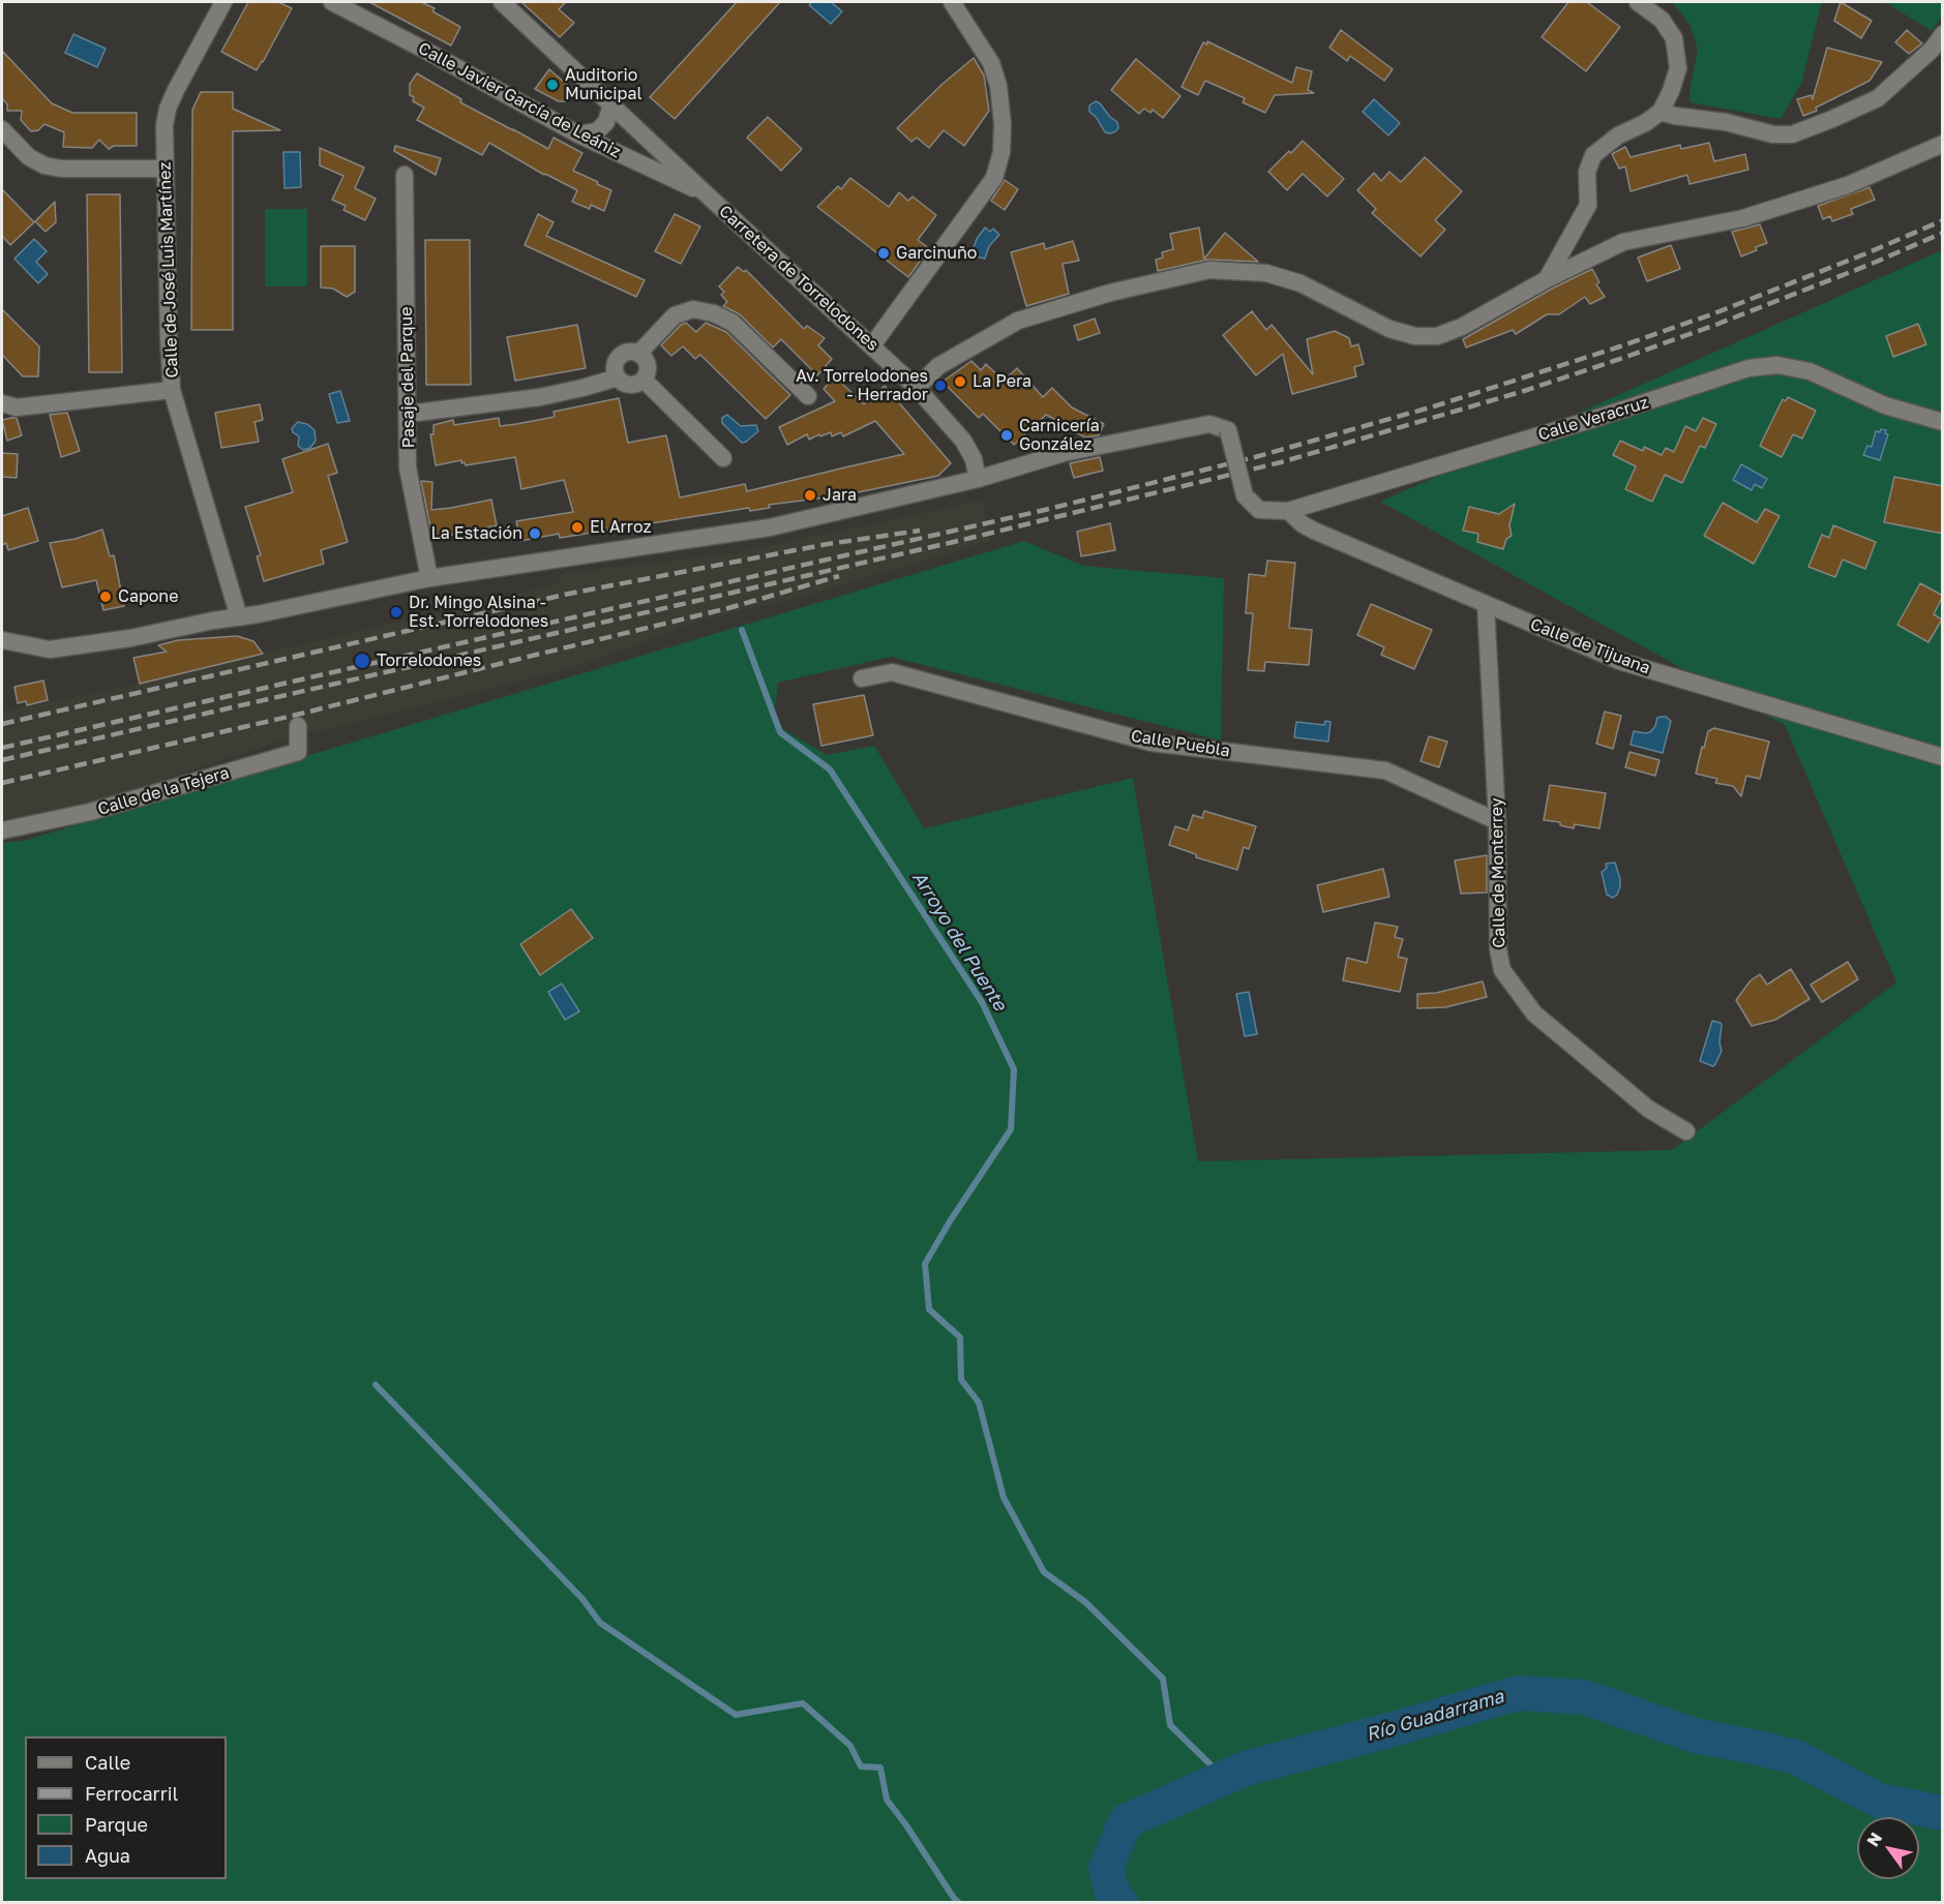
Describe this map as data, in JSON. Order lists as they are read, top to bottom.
{
  "streets": {
    "street": [
      "Calle Javier García de Leániz",
      "Calle de José Luis Martínez",
      "Carretera de Torrelodones",
      "Pasaje del Parque",
      "Calle Veracruz",
      "Calle de Tijuana",
      "Calle Puebla",
      "Calle de la Tejera",
      "Calle de Monterrey"
    ]
  },
  "crossings": [
    ["Calle Javier García de Leániz", "Carretera de Torrelodones"],
    ["Carretera de Torrelodones", "Calle Veracruz"],
    ["Calle Veracruz", "Calle de Tijuana"],
    ["Calle de Tijuana", "Calle de Monterrey"],
    ["Calle Puebla", "Calle de Monterrey"]
  ],
  "water": ["Arroyo del Puente", "Río Guadarrama"],
  "places": [
    "Auditorio Municipal",
    "Garcinuño",
    "La Pera",
    "Av. Torrelodones - Herrador",
    "Carnicería González",
    "Jara",
    "El Arroz",
    "La Estación",
    "Capone",
    "Dr. Mingo Alsina - Est. Torrelodones",
    "Torrelodones"
  ],
  "legend": [
    "Calle",
    "Ferrocarril",
    "Parque",
    "Agua"
  ],
  "north": "top left"
}
